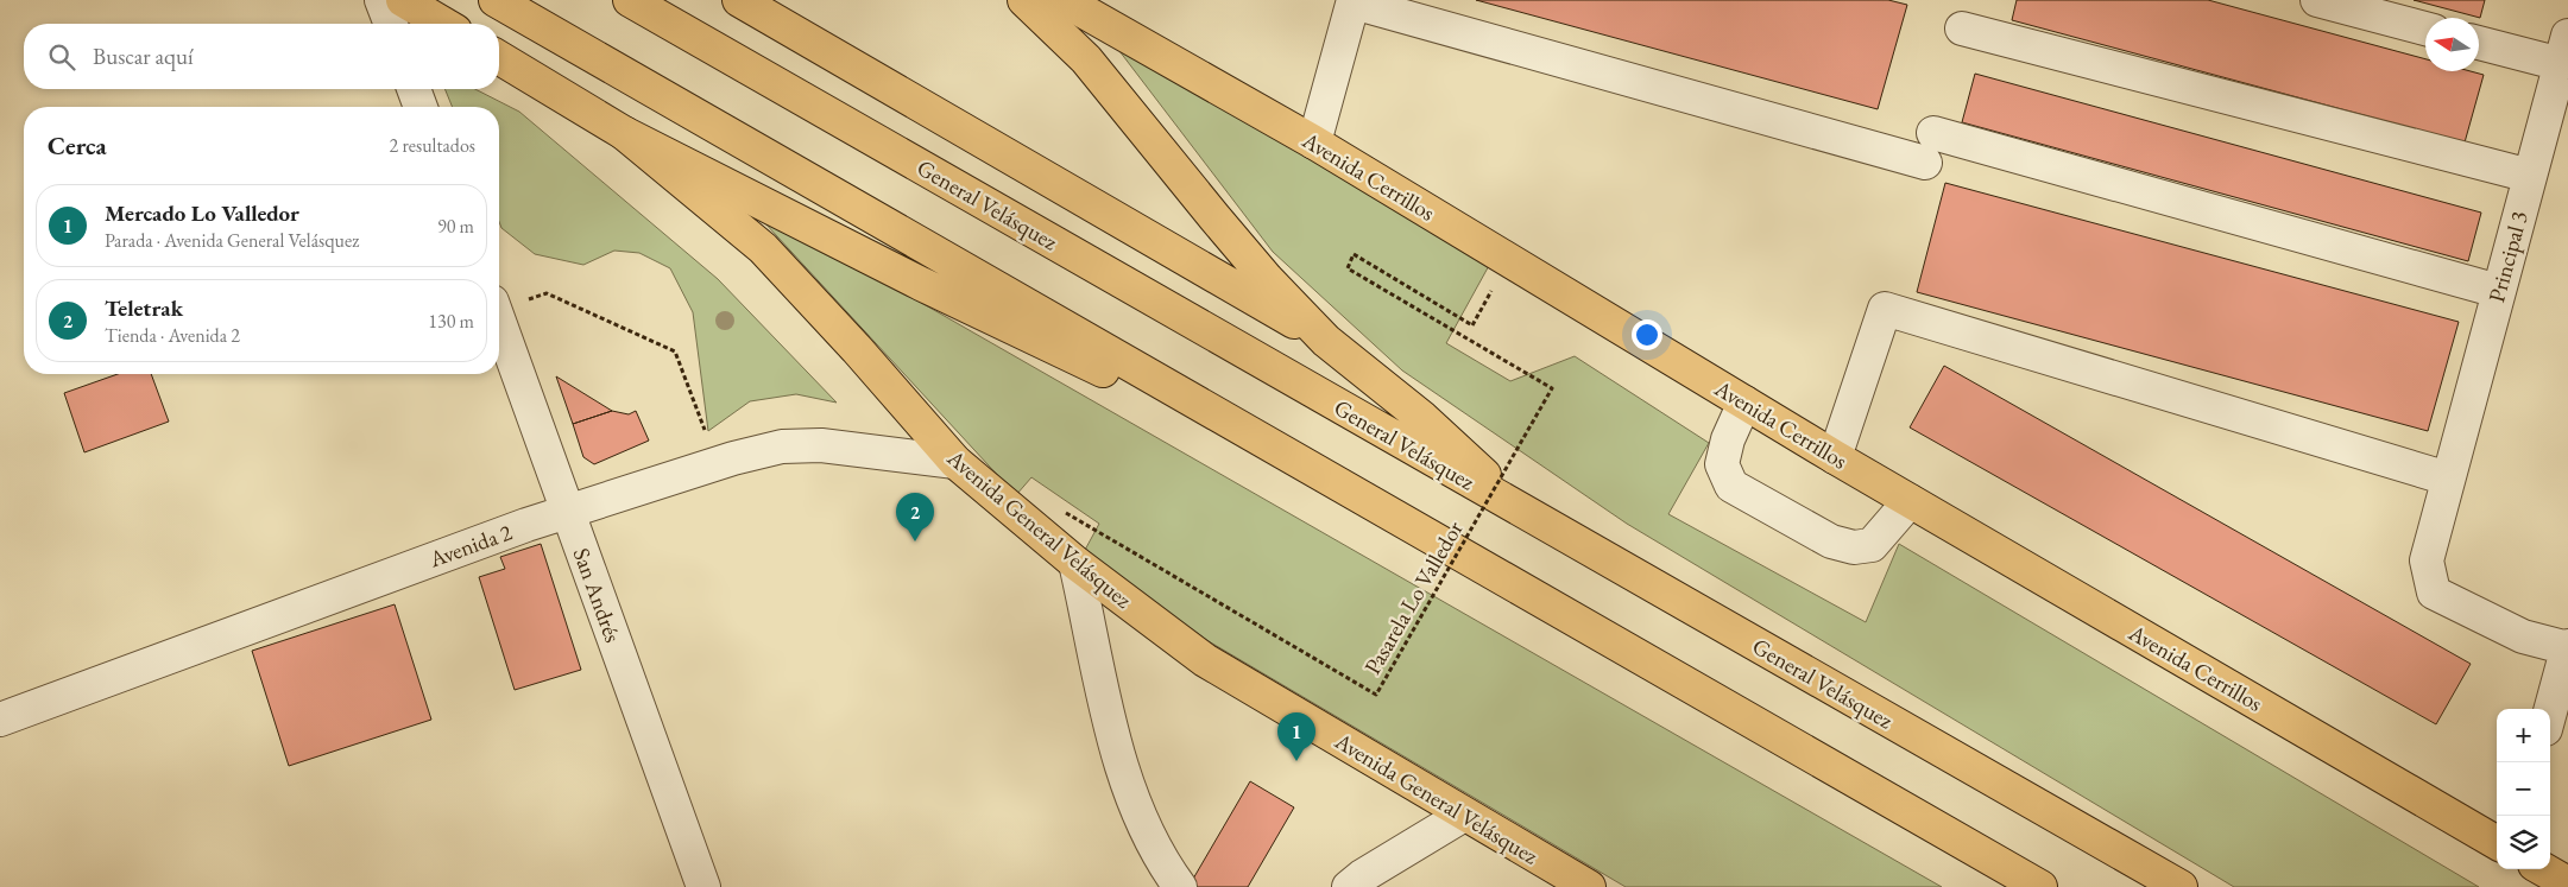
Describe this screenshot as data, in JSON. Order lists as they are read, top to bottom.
{
  "streets": {
    "main road": ["Avenida Cerrillos", "General Velásquez", "Avenida General Velásquez"],
    "street": ["Principal 3", "Avenida 2", "San Andrés"],
    "path": ["Pasarela Lo Valledor"]
  },
  "crossings": [
    ["Avenida General Velásquez", "Avenida 2"],
    ["Avenida 2", "San Andrés"]
  ],
  "north": "left",
  "page": {
    "search": "Buscar aquí",
    "heading": ["Cerca", "2 resultados"],
    "list": [
      {
        "mark": "1",
        "name": "Mercado Lo Valledor",
        "note": "Parada · Avenida General Velásquez",
        "value": "90 m"
      },
      {
        "mark": "2",
        "name": "Teletrak",
        "note": "Tienda · Avenida 2",
        "value": "130 m"
      }
    ],
    "pins": ["2", "1"],
    "map_buttons": ["+", "−"]
  }
}
